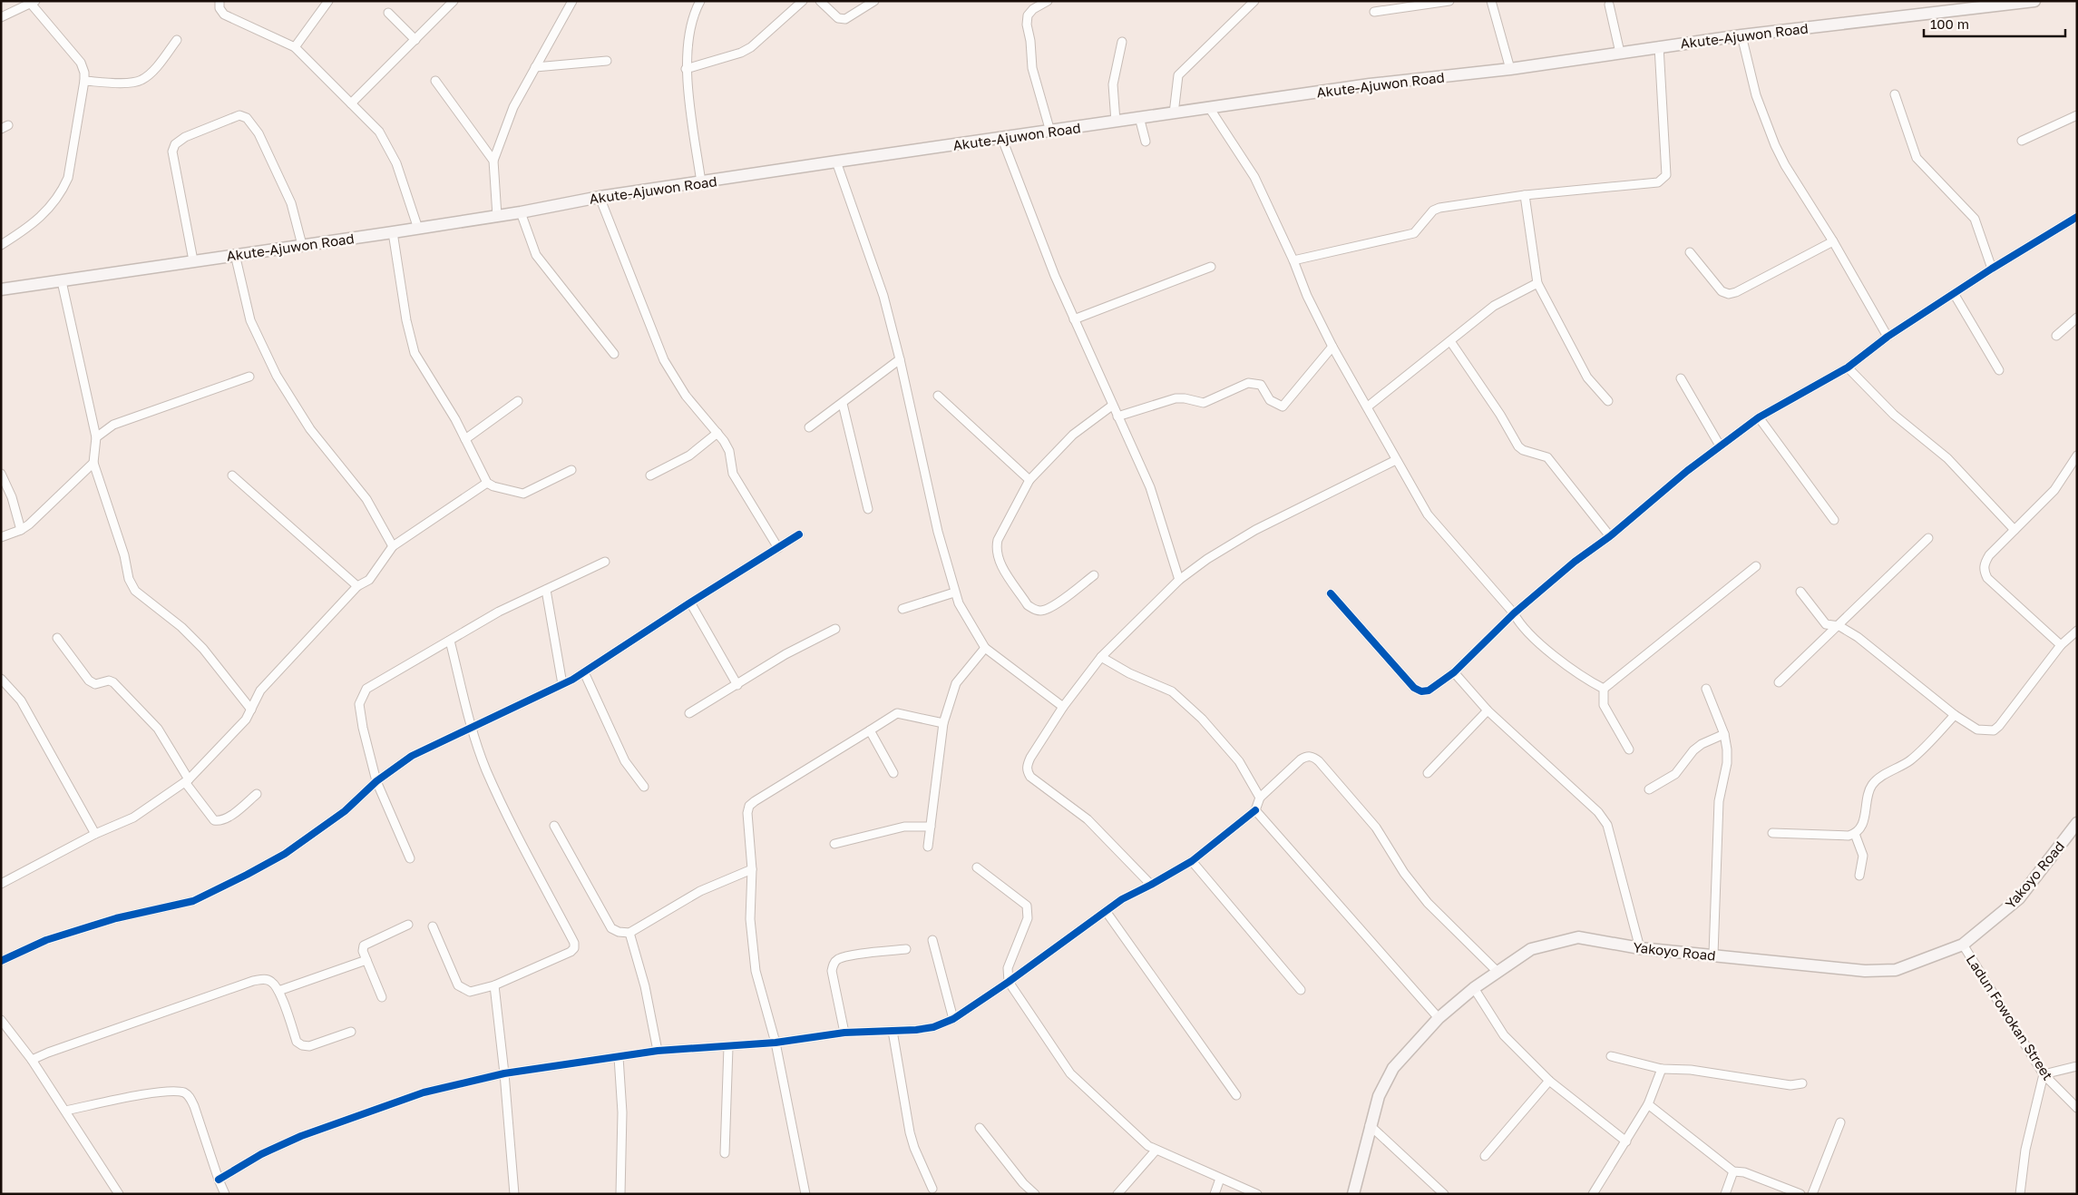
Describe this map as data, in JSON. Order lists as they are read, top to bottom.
{
  "streets": {
    "main road": ["Akute-Ajuwon Road", "Yakoyo Road"],
    "street": ["Ladun Fowokan Street"]
  },
  "crossings": [
    ["Yakoyo Road", "Ladun Fowokan Street"]
  ],
  "scale_bar": "100 m"
}
